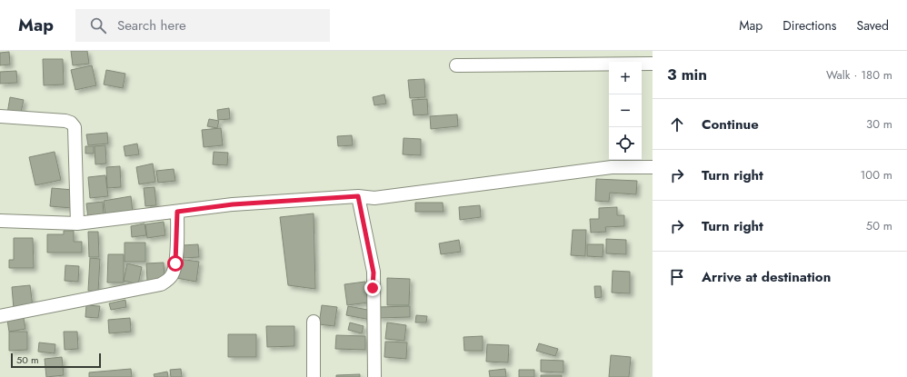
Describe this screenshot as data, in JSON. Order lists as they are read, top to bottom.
{
  "scale_bar": "50 m",
  "page": {
    "header": "Map",
    "search": "Search here",
    "nav": ["Map", "Directions", "Saved"],
    "heading": ["3 min", "Walk · 180 m"],
    "map_buttons": ["+", "−"],
    "list": [
      ["Continue", "30 m"],
      ["Turn right", "100 m"],
      ["Turn right", "50 m"],
      "Arrive at destination"
    ],
    "scale": "50 m"
  }
}
